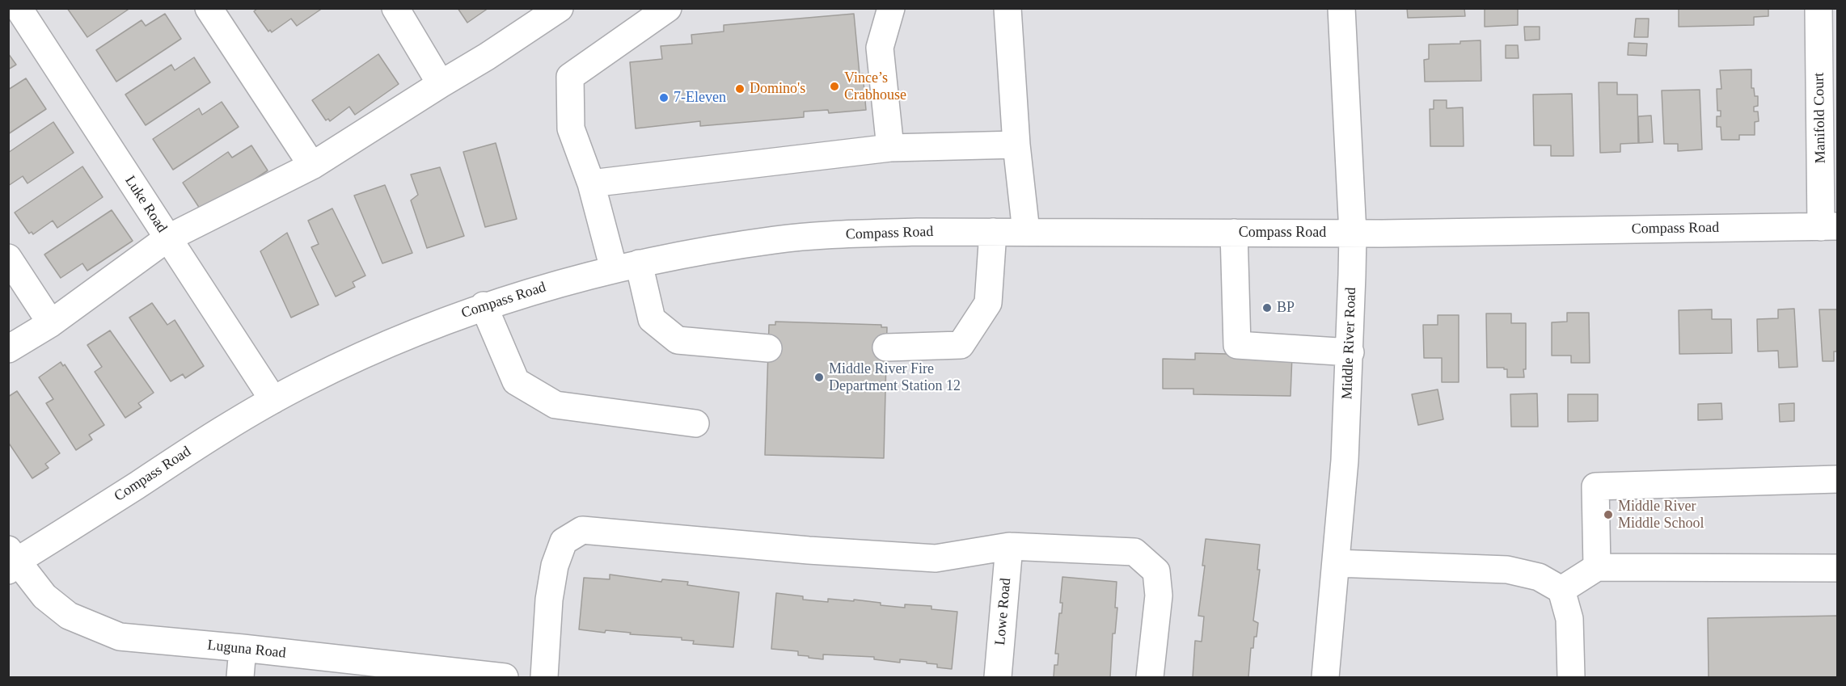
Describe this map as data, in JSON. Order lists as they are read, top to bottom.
{
  "streets": {
    "street": [
      "Manifold Court",
      "Luke Road",
      "Compass Road",
      "Middle River Road",
      "Lowe Road",
      "Luguna Road"
    ]
  },
  "crossings": [
    ["Manifold Court", "Compass Road"],
    ["Luke Road", "Compass Road"],
    ["Compass Road", "Middle River Road"],
    ["Compass Road", "Luguna Road"]
  ],
  "places": [
    "Vince’s Crabhouse",
    "Domino's",
    "7-Eleven",
    "BP",
    "Middle River Fire Department Station 12",
    "Middle River Middle School"
  ]
}
